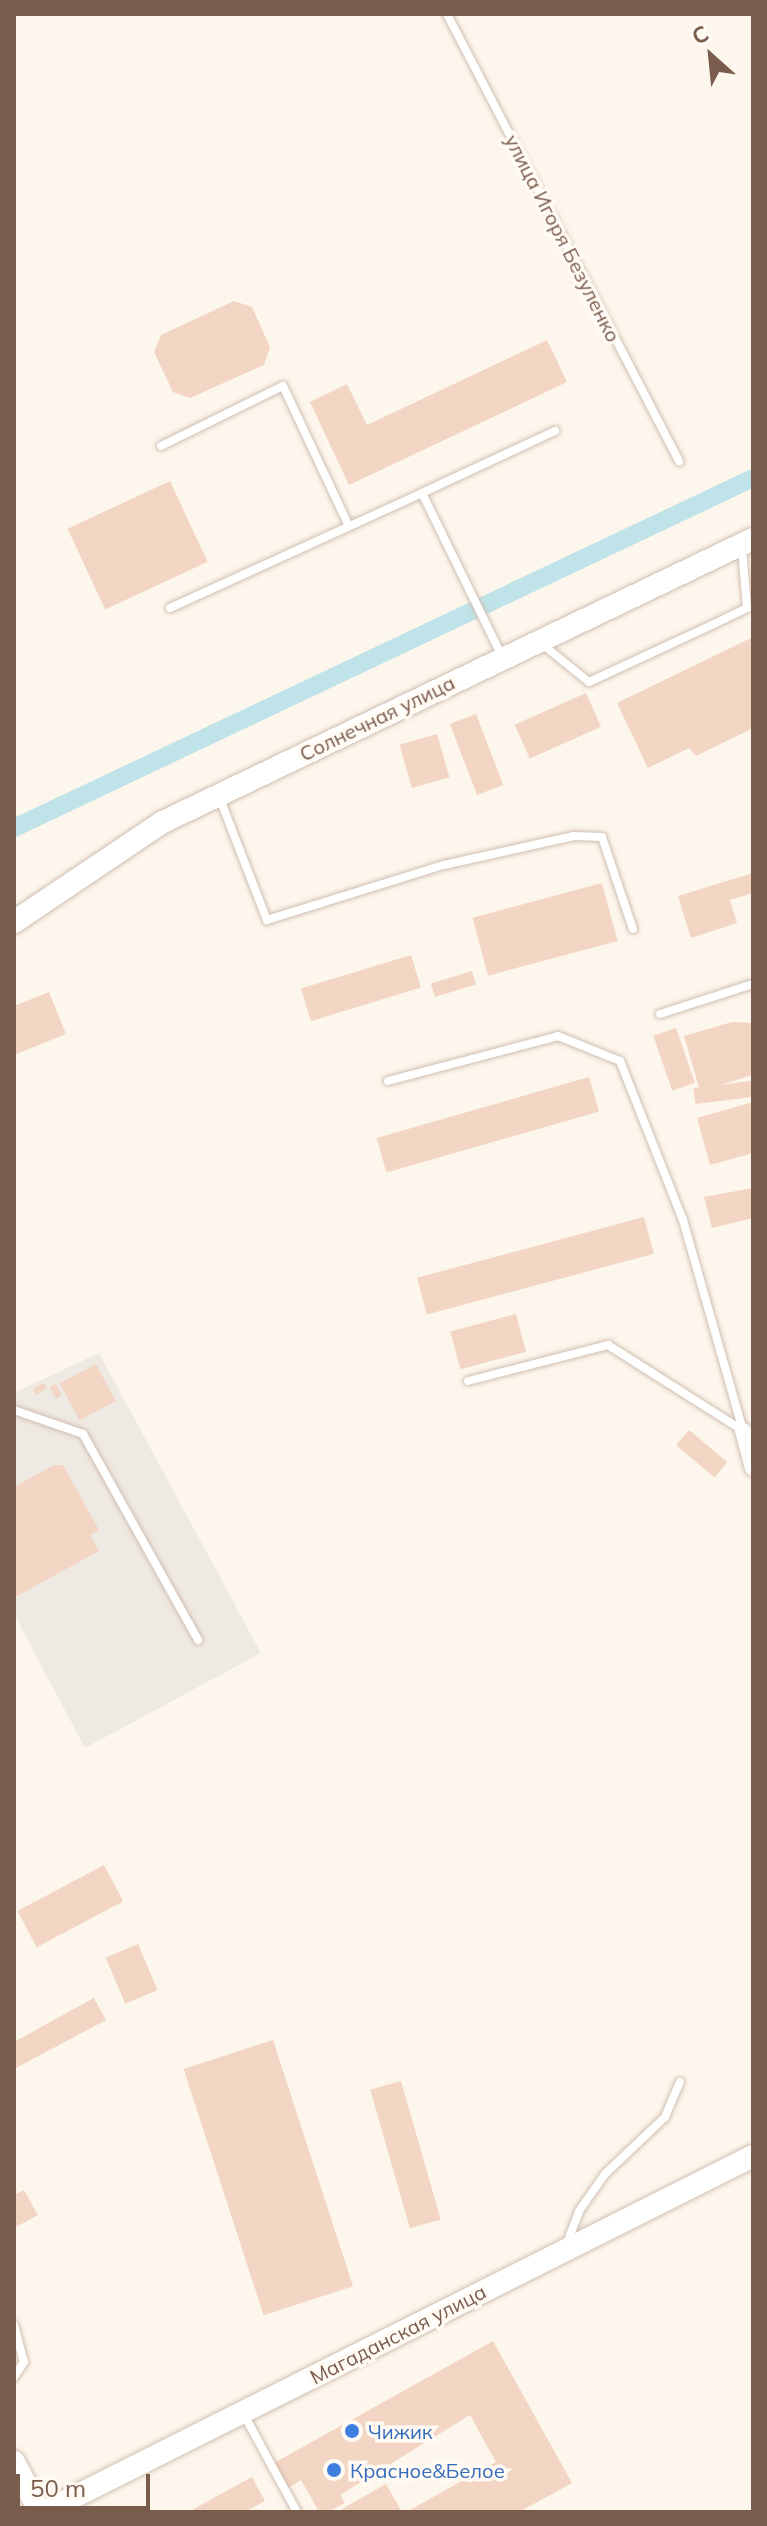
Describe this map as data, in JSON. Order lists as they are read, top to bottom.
{
  "streets": {
    "main road": ["Солнечная улица", "Магаданская улица"],
    "lane": ["улица Игоря Безуленко"]
  },
  "places": ["Чижик", "Красное&Белое"],
  "scale_bar": "50 m",
  "north": "top left"
}
